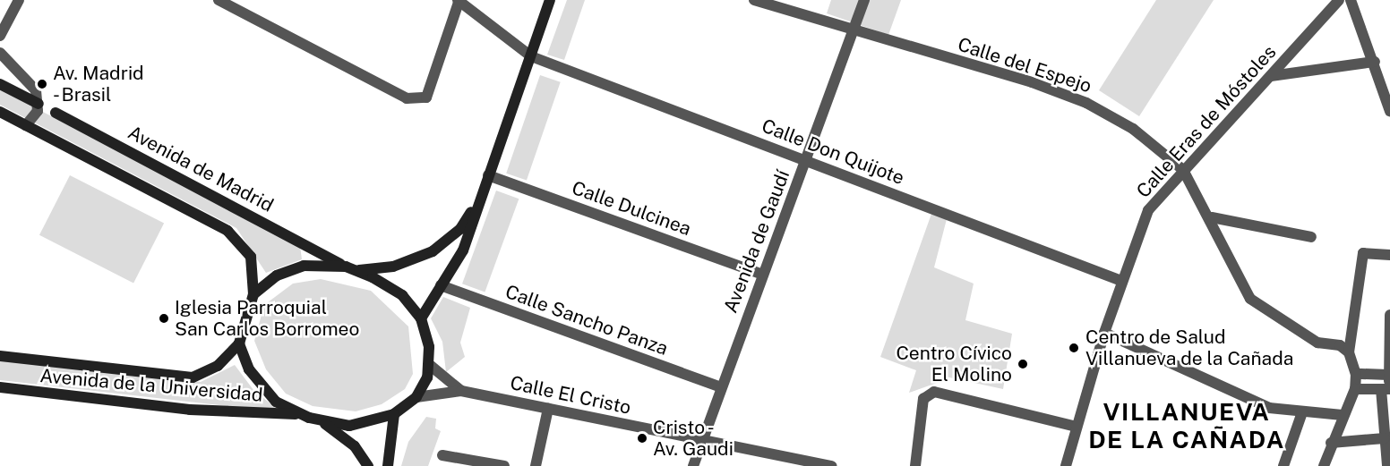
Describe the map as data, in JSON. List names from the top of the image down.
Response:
{
  "streets": {
    "street": [
      "Calle del Espejo",
      "Calle Eras de Móstoles",
      "Calle Don Quijote",
      "Avenida de Madrid",
      "Calle Dulcinea",
      "Avenida de Gaudí",
      "Calle Sancho Panza",
      "Avenida de la Universidad",
      "Calle El Cristo"
    ]
  },
  "crossings": [
    ["Calle del Espejo", "Calle Eras de Móstoles"],
    ["Calle del Espejo", "Avenida de Gaudí"],
    ["Calle Eras de Móstoles", "Calle Don Quijote"],
    ["Calle Don Quijote", "Avenida de Gaudí"],
    ["Avenida de Madrid", "Avenida de la Universidad"],
    ["Avenida de Madrid", "Calle El Cristo"],
    ["Calle Dulcinea", "Avenida de Gaudí"],
    ["Avenida de Gaudí", "Calle Sancho Panza"],
    ["Avenida de Gaudí", "Calle El Cristo"],
    ["Avenida de la Universidad", "Calle El Cristo"]
  ],
  "districts": ["VILLANUEVA DE LA CAÑADA"],
  "places": [
    "Av. Madrid - Brasil",
    "Iglesia Parroquial San Carlos Borromeo",
    "Centro de Salud Villanueva de la Cañada",
    "Centro Cívico El Molino",
    "Cristo - Av. Gaudi"
  ]
}
